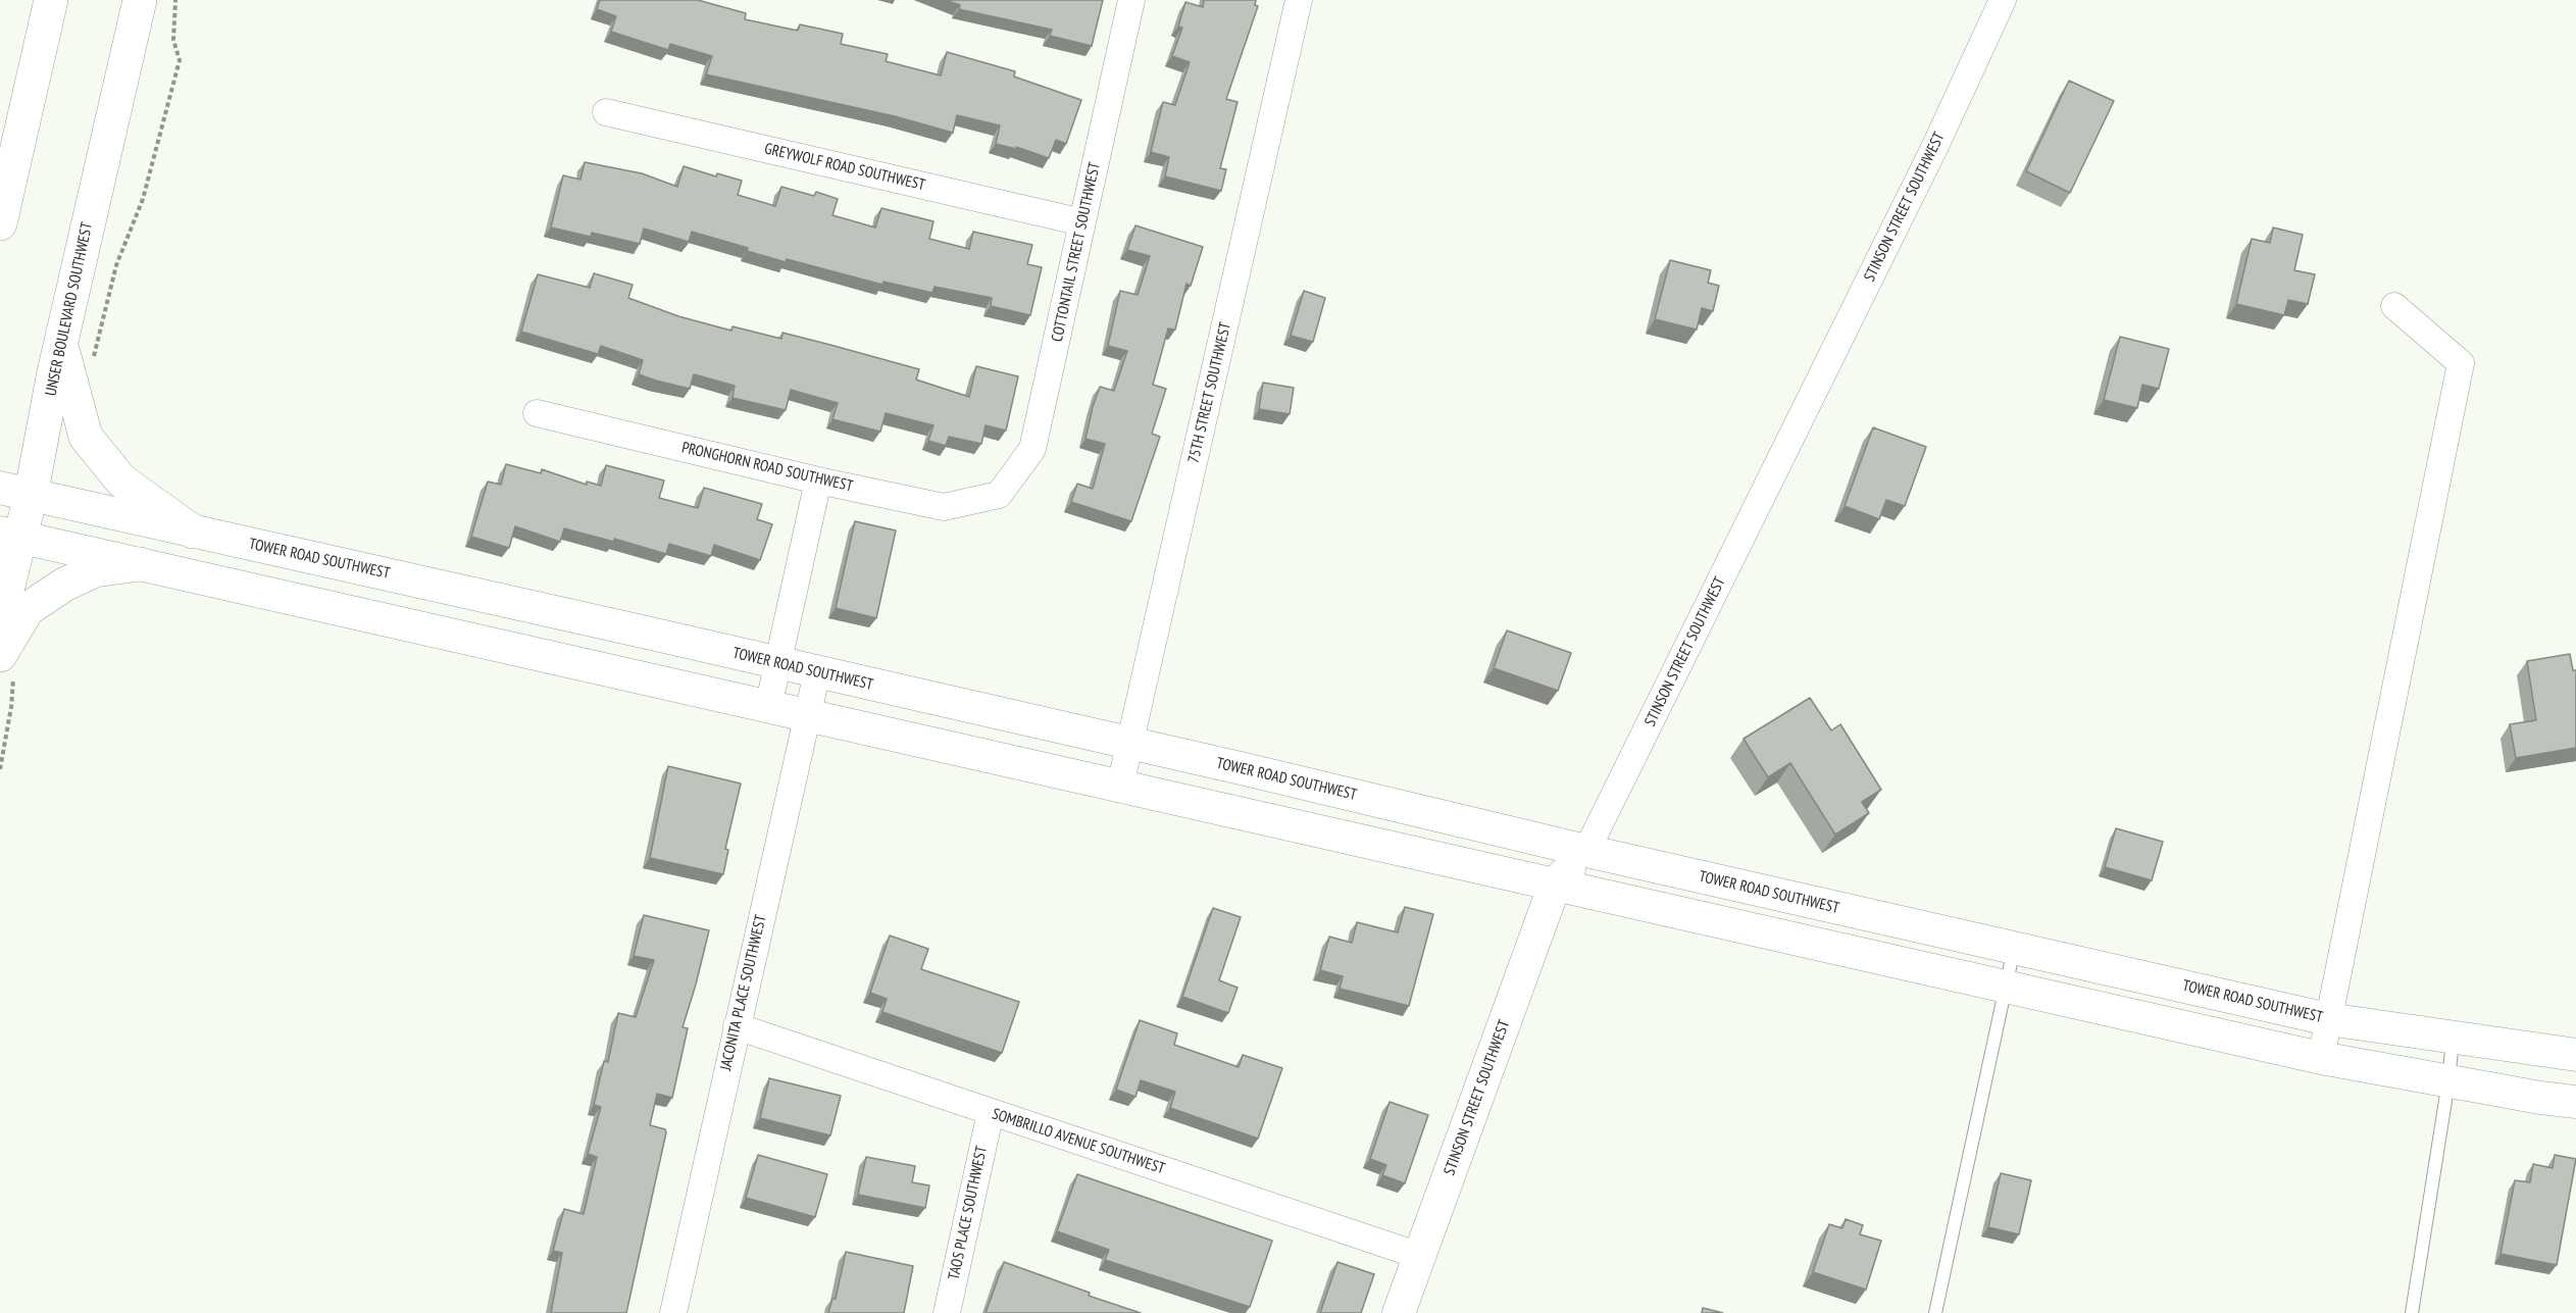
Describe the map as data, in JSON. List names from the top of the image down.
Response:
{
  "streets": {
    "main road": ["UNSER BOULEVARD SOUTHWEST"],
    "street": [
      "GREYWOLF ROAD SOUTHWEST",
      "STINSON STREET SOUTHWEST",
      "COTTONTAIL STREET SOUTHWEST",
      "75TH STREET SOUTHWEST",
      "PRONGHORN ROAD SOUTHWEST",
      "TOWER ROAD SOUTHWEST",
      "JACONITA PLACE SOUTHWEST",
      "SOMBRILLO AVENUE SOUTHWEST",
      "TAOS PLACE SOUTHWEST"
    ]
  },
  "crossings": [
    ["GREYWOLF ROAD SOUTHWEST", "COTTONTAIL STREET SOUTHWEST"],
    ["STINSON STREET SOUTHWEST", "TOWER ROAD SOUTHWEST"],
    ["STINSON STREET SOUTHWEST", "SOMBRILLO AVENUE SOUTHWEST"],
    ["COTTONTAIL STREET SOUTHWEST", "PRONGHORN ROAD SOUTHWEST"],
    ["UNSER BOULEVARD SOUTHWEST", "TOWER ROAD SOUTHWEST"],
    ["75TH STREET SOUTHWEST", "TOWER ROAD SOUTHWEST"],
    ["TOWER ROAD SOUTHWEST", "JACONITA PLACE SOUTHWEST"],
    ["JACONITA PLACE SOUTHWEST", "SOMBRILLO AVENUE SOUTHWEST"],
    ["SOMBRILLO AVENUE SOUTHWEST", "TAOS PLACE SOUTHWEST"]
  ]
}
